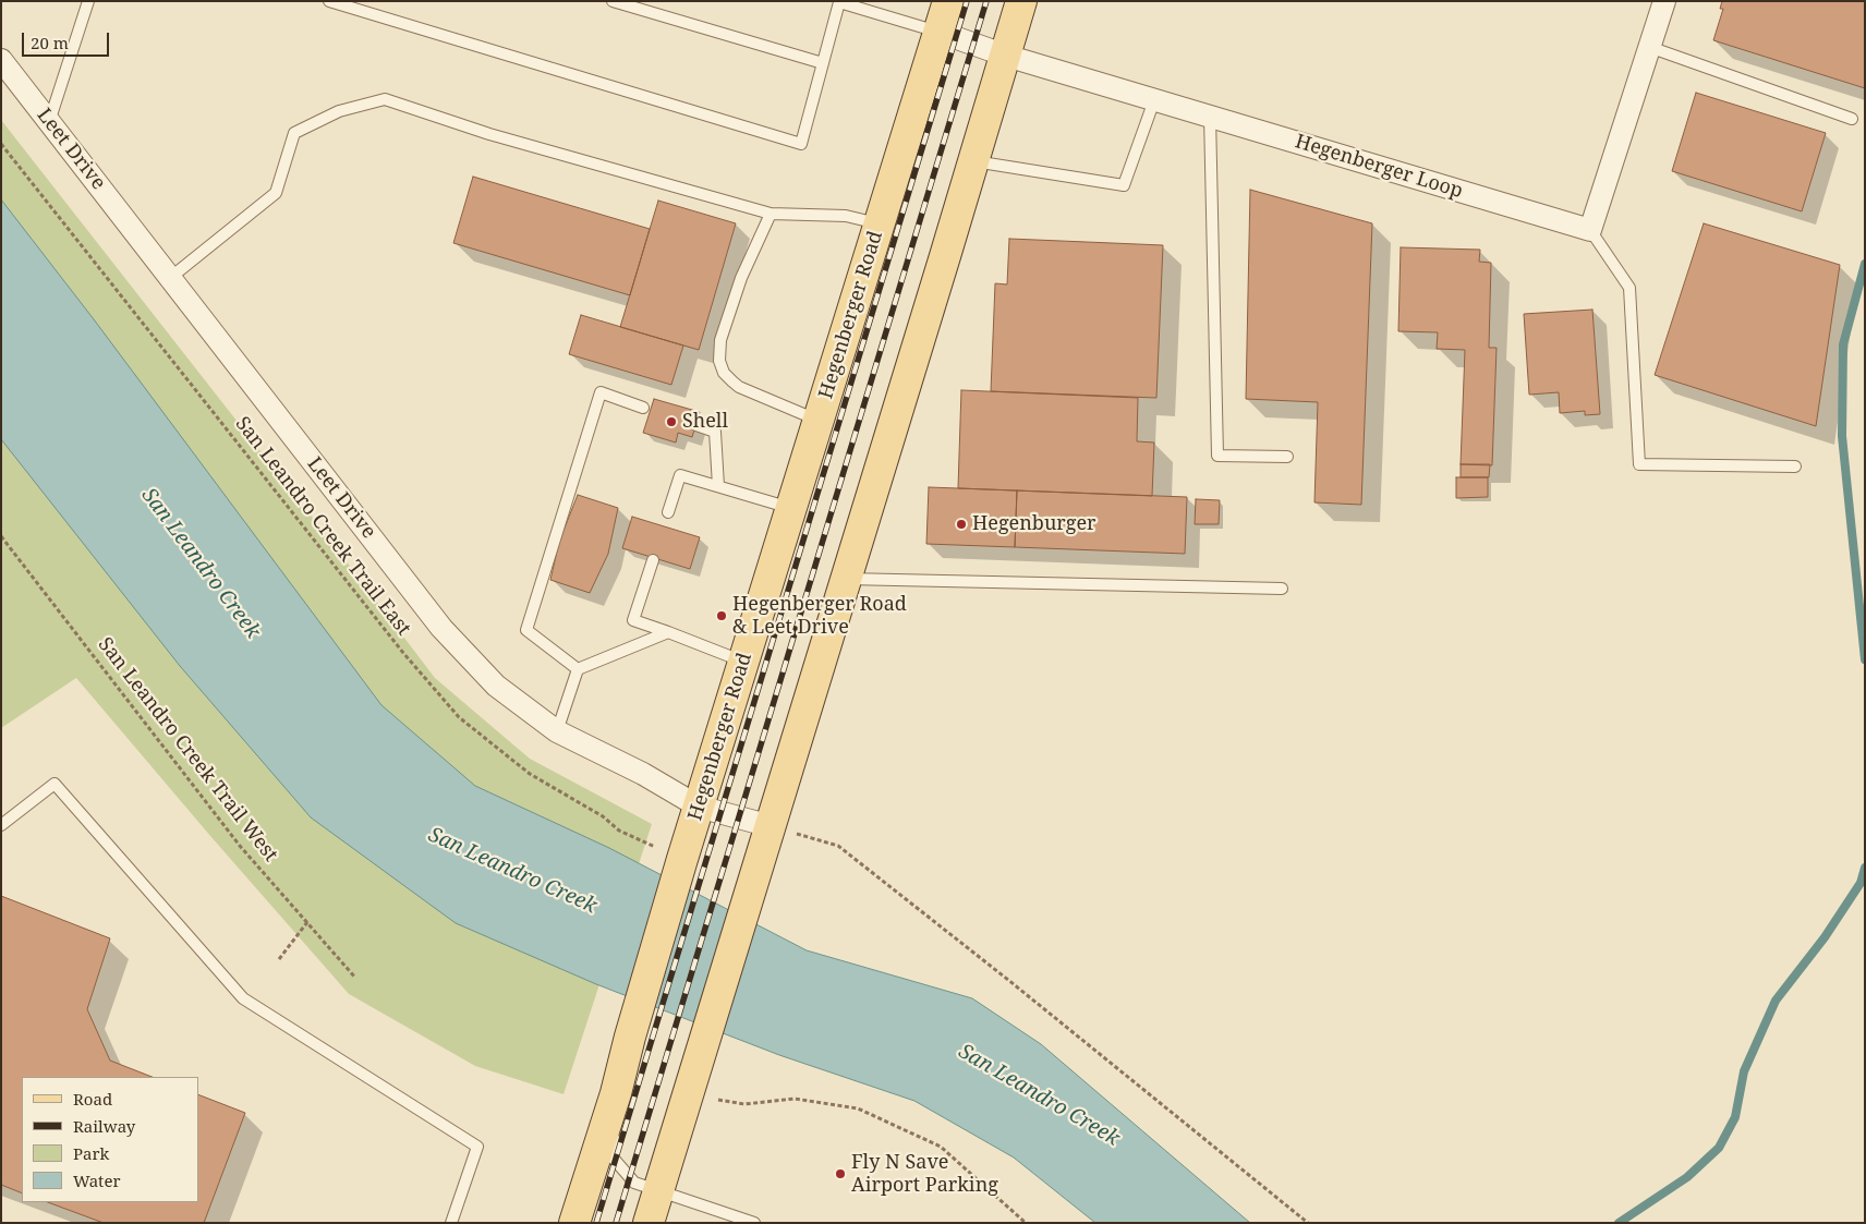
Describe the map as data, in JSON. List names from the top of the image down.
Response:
{
  "streets": {
    "main road": ["Hegenberger Road"],
    "street": ["Leet Drive", "Hegenberger Loop"],
    "path": ["San Leandro Creek Trail East", "San Leandro Creek Trail West"]
  },
  "crossings": [
    ["Leet Drive", "Hegenberger Road"],
    ["Hegenberger Loop", "Hegenberger Road"],
    ["Hegenberger Road", "San Leandro Creek Trail East"]
  ],
  "water": ["San Leandro Creek"],
  "places": [
    "Shell",
    "Hegenburger",
    "Hegenberger Road & Leet Drive",
    "Fly N Save Airport Parking"
  ],
  "legend": [
    "Road",
    "Railway",
    "Park",
    "Water"
  ],
  "scale_bar": "20 m"
}
